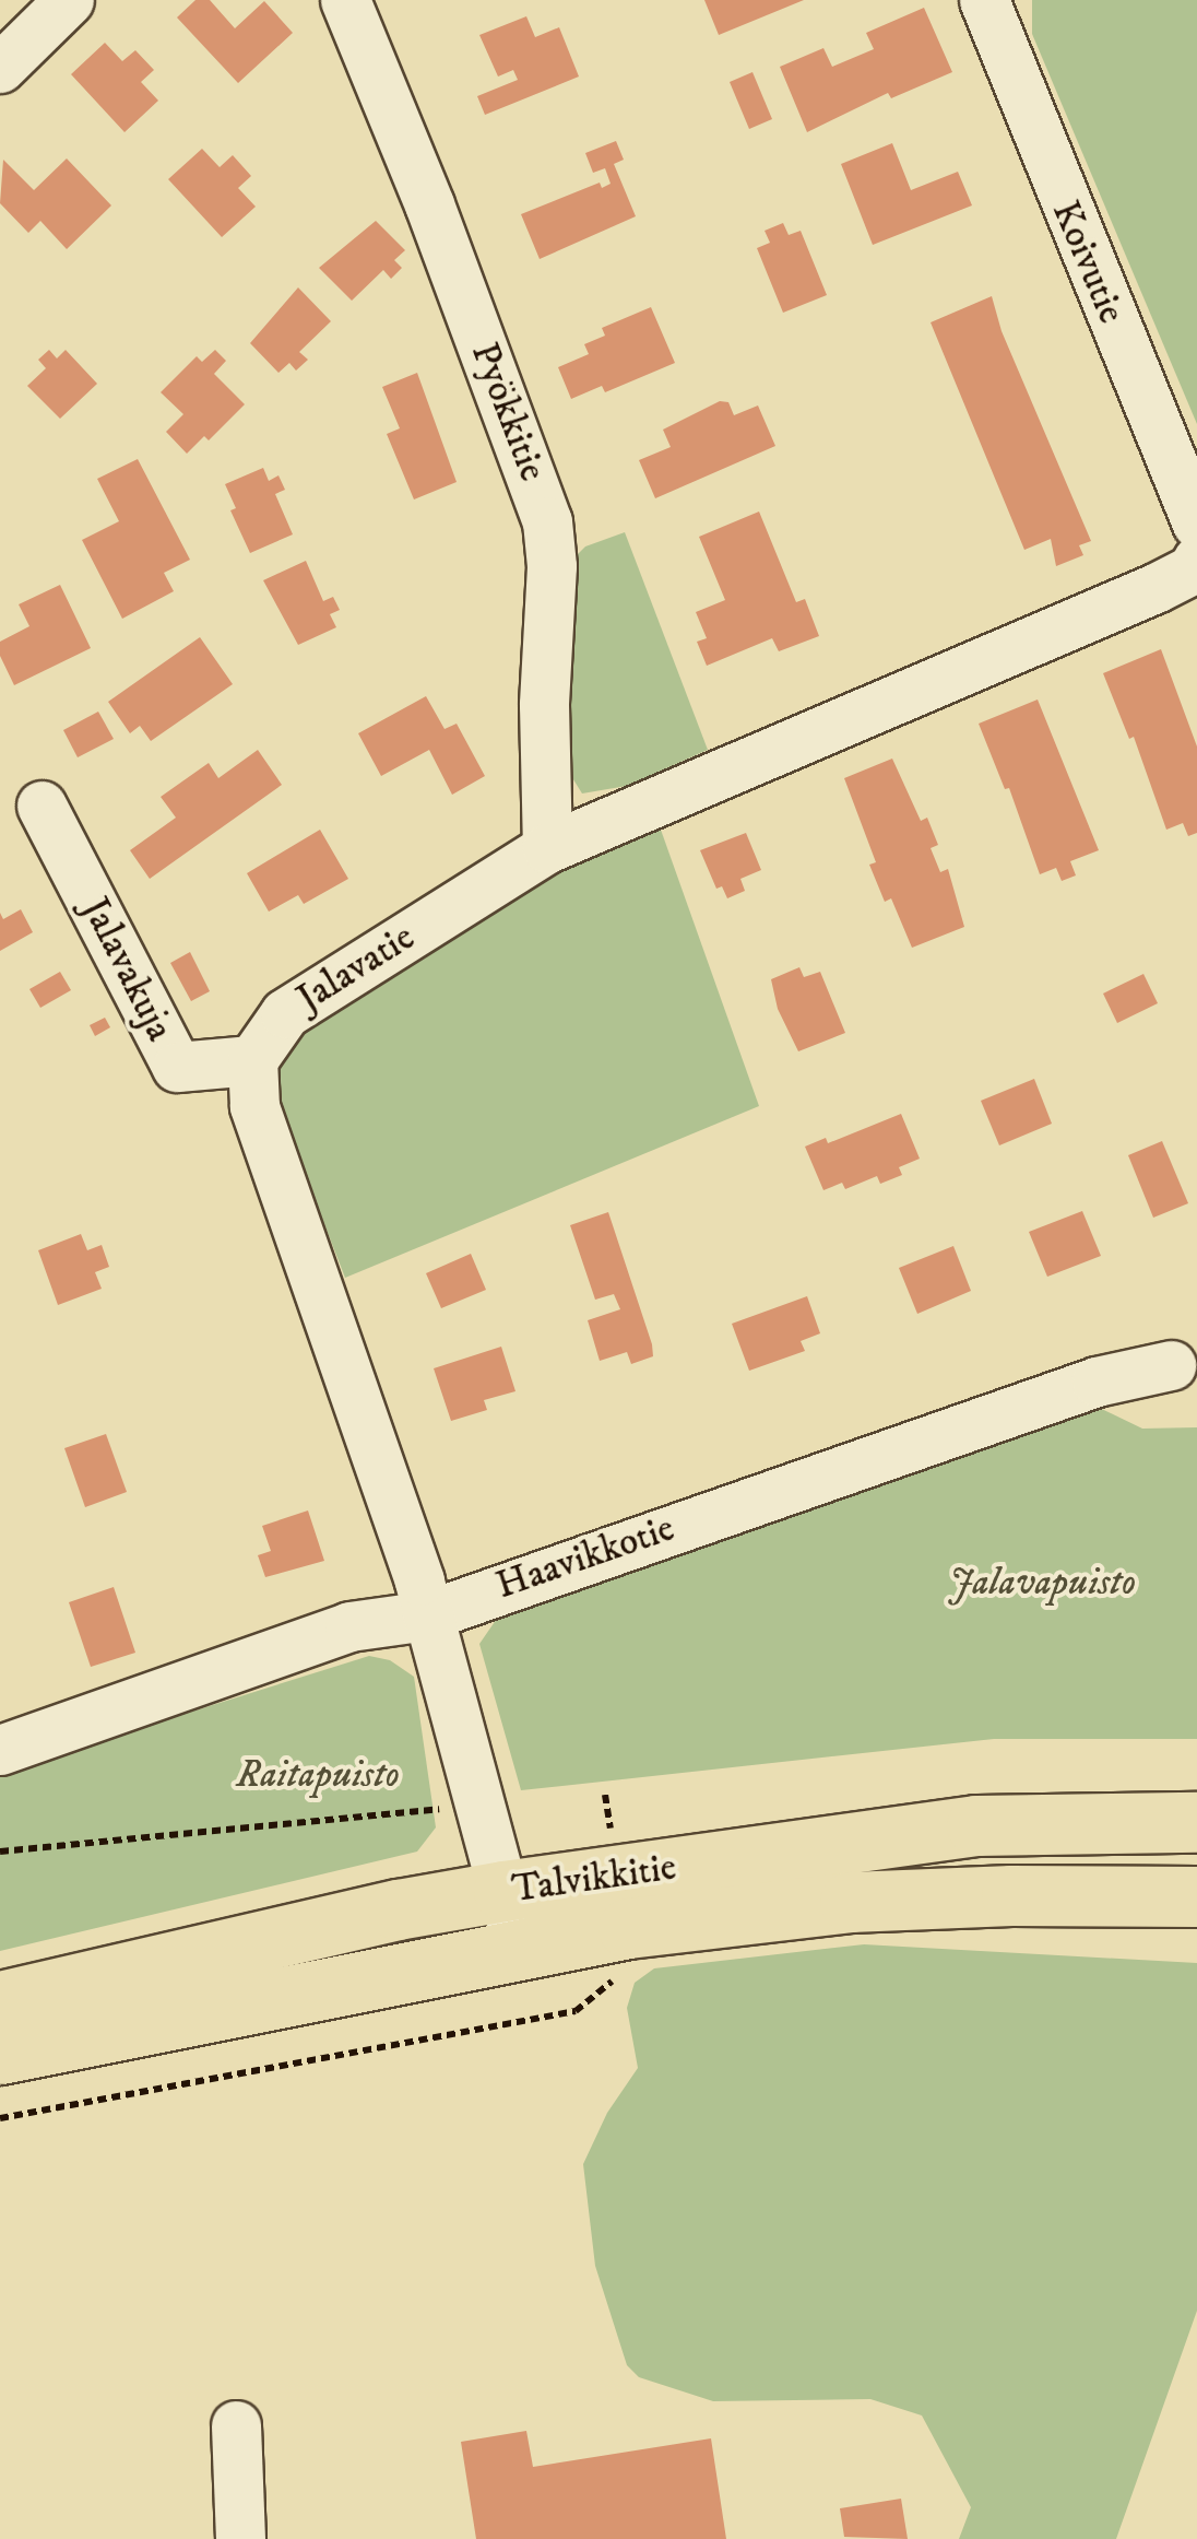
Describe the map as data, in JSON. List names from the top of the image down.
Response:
{
  "streets": {
    "main road": ["Talvikkitie"],
    "street": [
      "Koivutie",
      "Pyökkitie",
      "Jalavatie",
      "Jalavakuja",
      "Haavikkotie"
    ]
  },
  "crossings": [
    ["Pyökkitie", "Jalavatie"],
    ["Jalavatie", "Jalavakuja"]
  ],
  "parks": ["Jalavapuisto", "Raitapuisto"]
}
